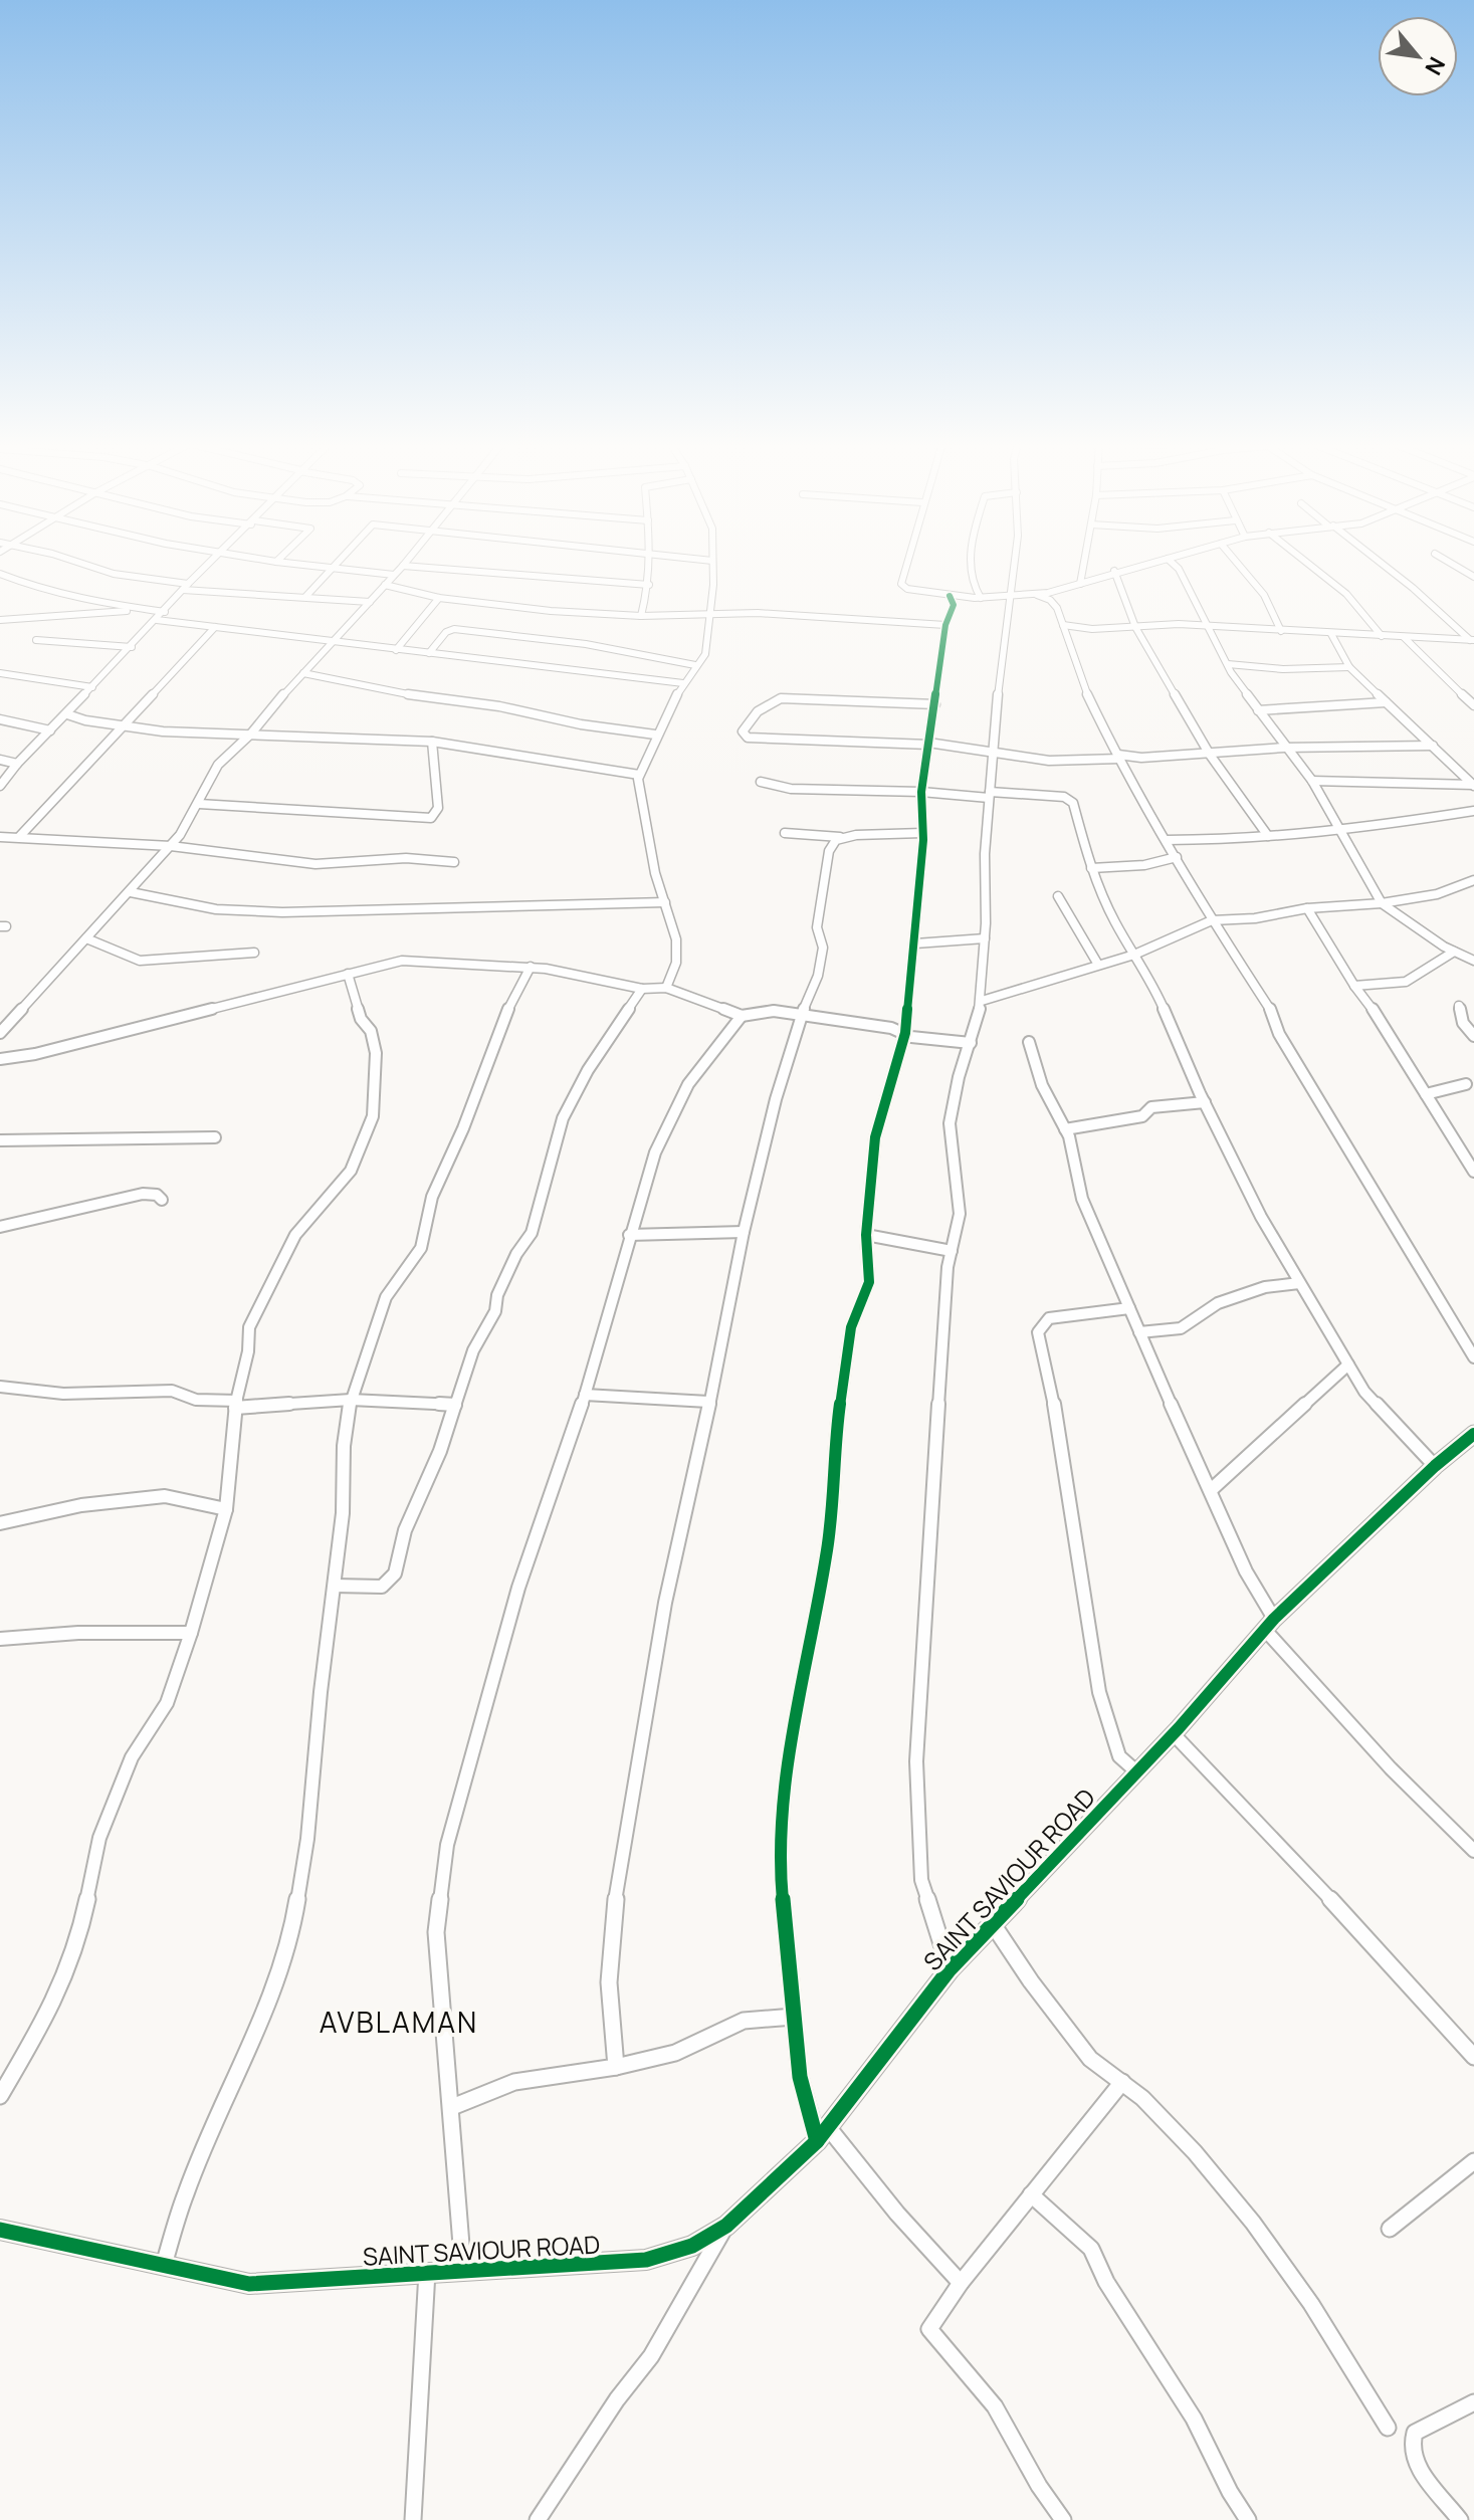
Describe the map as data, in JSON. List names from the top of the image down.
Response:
{
  "streets": {
    "street": ["SAINT SAVIOUR ROAD"]
  },
  "districts": ["AVBLAMAN"],
  "north": "bottom right"
}
